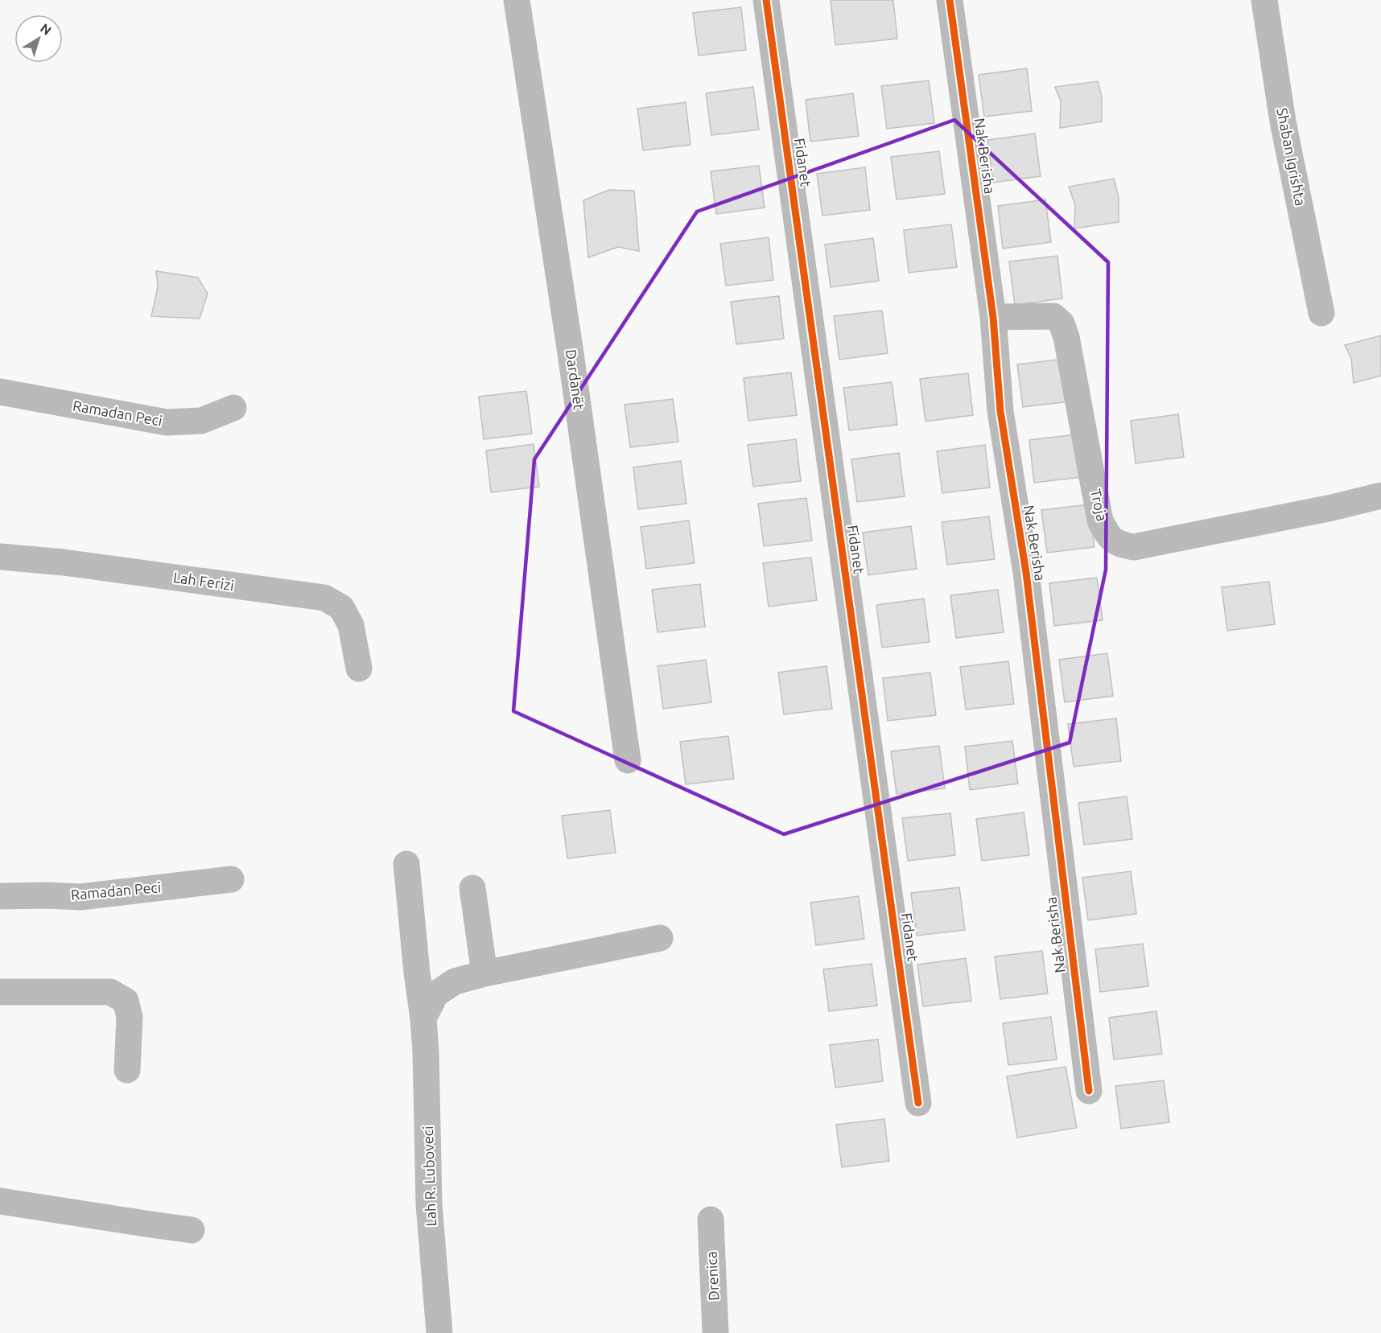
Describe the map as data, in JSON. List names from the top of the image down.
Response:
{
  "streets": {
    "street": [
      "Nak Berisha",
      "Shaban Igrishta",
      "Fidanet",
      "Dardanët",
      "Ramadan Peci",
      "Troja",
      "Lah Ferizi",
      "Lah R. Luboveci",
      "Drenica"
    ]
  },
  "crossings": [
    ["Nak Berisha", "Troja"]
  ],
  "north": "top right"
}
